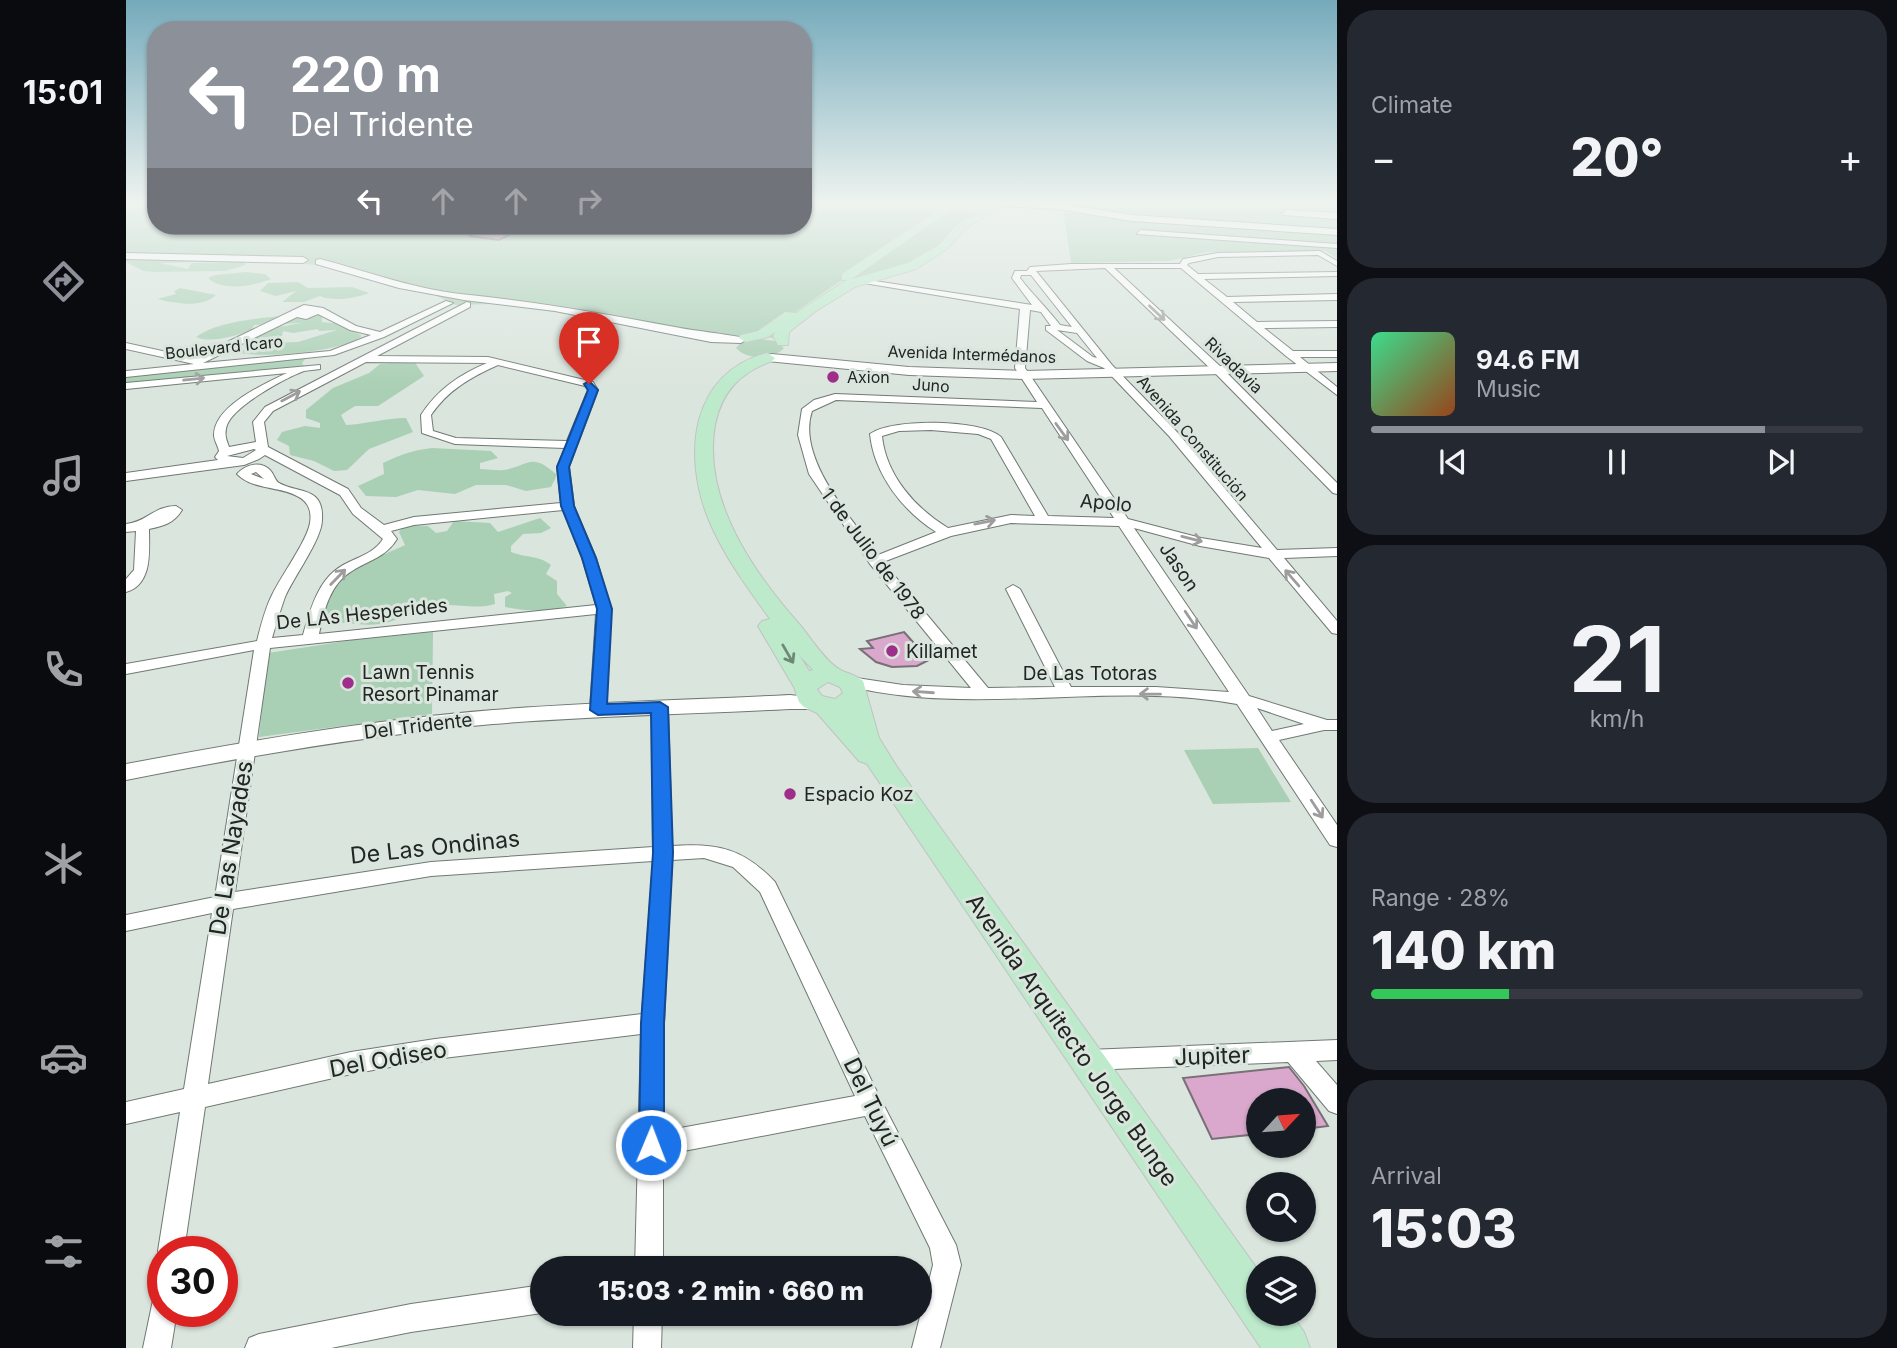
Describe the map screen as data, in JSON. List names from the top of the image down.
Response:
{
  "streets": {
    "main road": ["Avenida Intermédanos", "Del Tridente", "Avenida Arquitecto Jorge Bunge"],
    "street": [
      "Boulevard Icaro",
      "Rivadavia",
      "Juno",
      "Avenida Constitución",
      "Apolo",
      "1 de Julio de 1978",
      "Jason",
      "De LAs Hesperides",
      "De Las Totoras",
      "De Las Ondinas",
      "De Las Nayades",
      "Jupiter",
      "Del Odiseo",
      "Del Tuyú"
    ]
  },
  "crossings": [
    ["Avenida Intermédanos", "Rivadavia"],
    ["Avenida Intermédanos", "Avenida Constitución"],
    ["Avenida Intermédanos", "Jason"],
    ["Avenida Intermédanos", "Avenida Arquitecto Jorge Bunge"],
    ["Juno", "1 de Julio de 1978"],
    ["Juno", "Jason"],
    ["Avenida Constitución", "Apolo"],
    ["Apolo", "1 de Julio de 1978"],
    ["Apolo", "Jason"],
    ["1 de Julio de 1978", "De Las Totoras"],
    ["Jason", "De Las Totoras"],
    ["De LAs Hesperides", "De Las Nayades"],
    ["De Las Totoras", "Avenida Arquitecto Jorge Bunge"],
    ["Del Tridente", "De Las Nayades"],
    ["Del Tridente", "Avenida Arquitecto Jorge Bunge"],
    ["De Las Ondinas", "De Las Nayades"],
    ["De Las Ondinas", "Del Tuyú"],
    ["De Las Nayades", "Del Odiseo"],
    ["Avenida Arquitecto Jorge Bunge", "Jupiter"]
  ],
  "one_way": ["Apolo", "Jason", "De Las Totoras"],
  "places": [
    "Axion",
    "Killamet",
    "Lawn Tennis Resort Pinamar",
    "Espacio Koz"
  ],
  "north": "top right",
  "page": {
    "tabs": "15:01",
    "tile": [
      "Climate",
      ["21", "km/h"],
      ["Range · 28%", "140 km"],
      ["Arrival", "15:03"]
    ],
    "turn": ["220 m", "Del Tridente"],
    "heat": ["−", "20°", "+"],
    "song": ["94.6 FM", "Music"],
    "limit": "30",
    "trip": "15:03 · 2 min · 660 m"
  }
}
